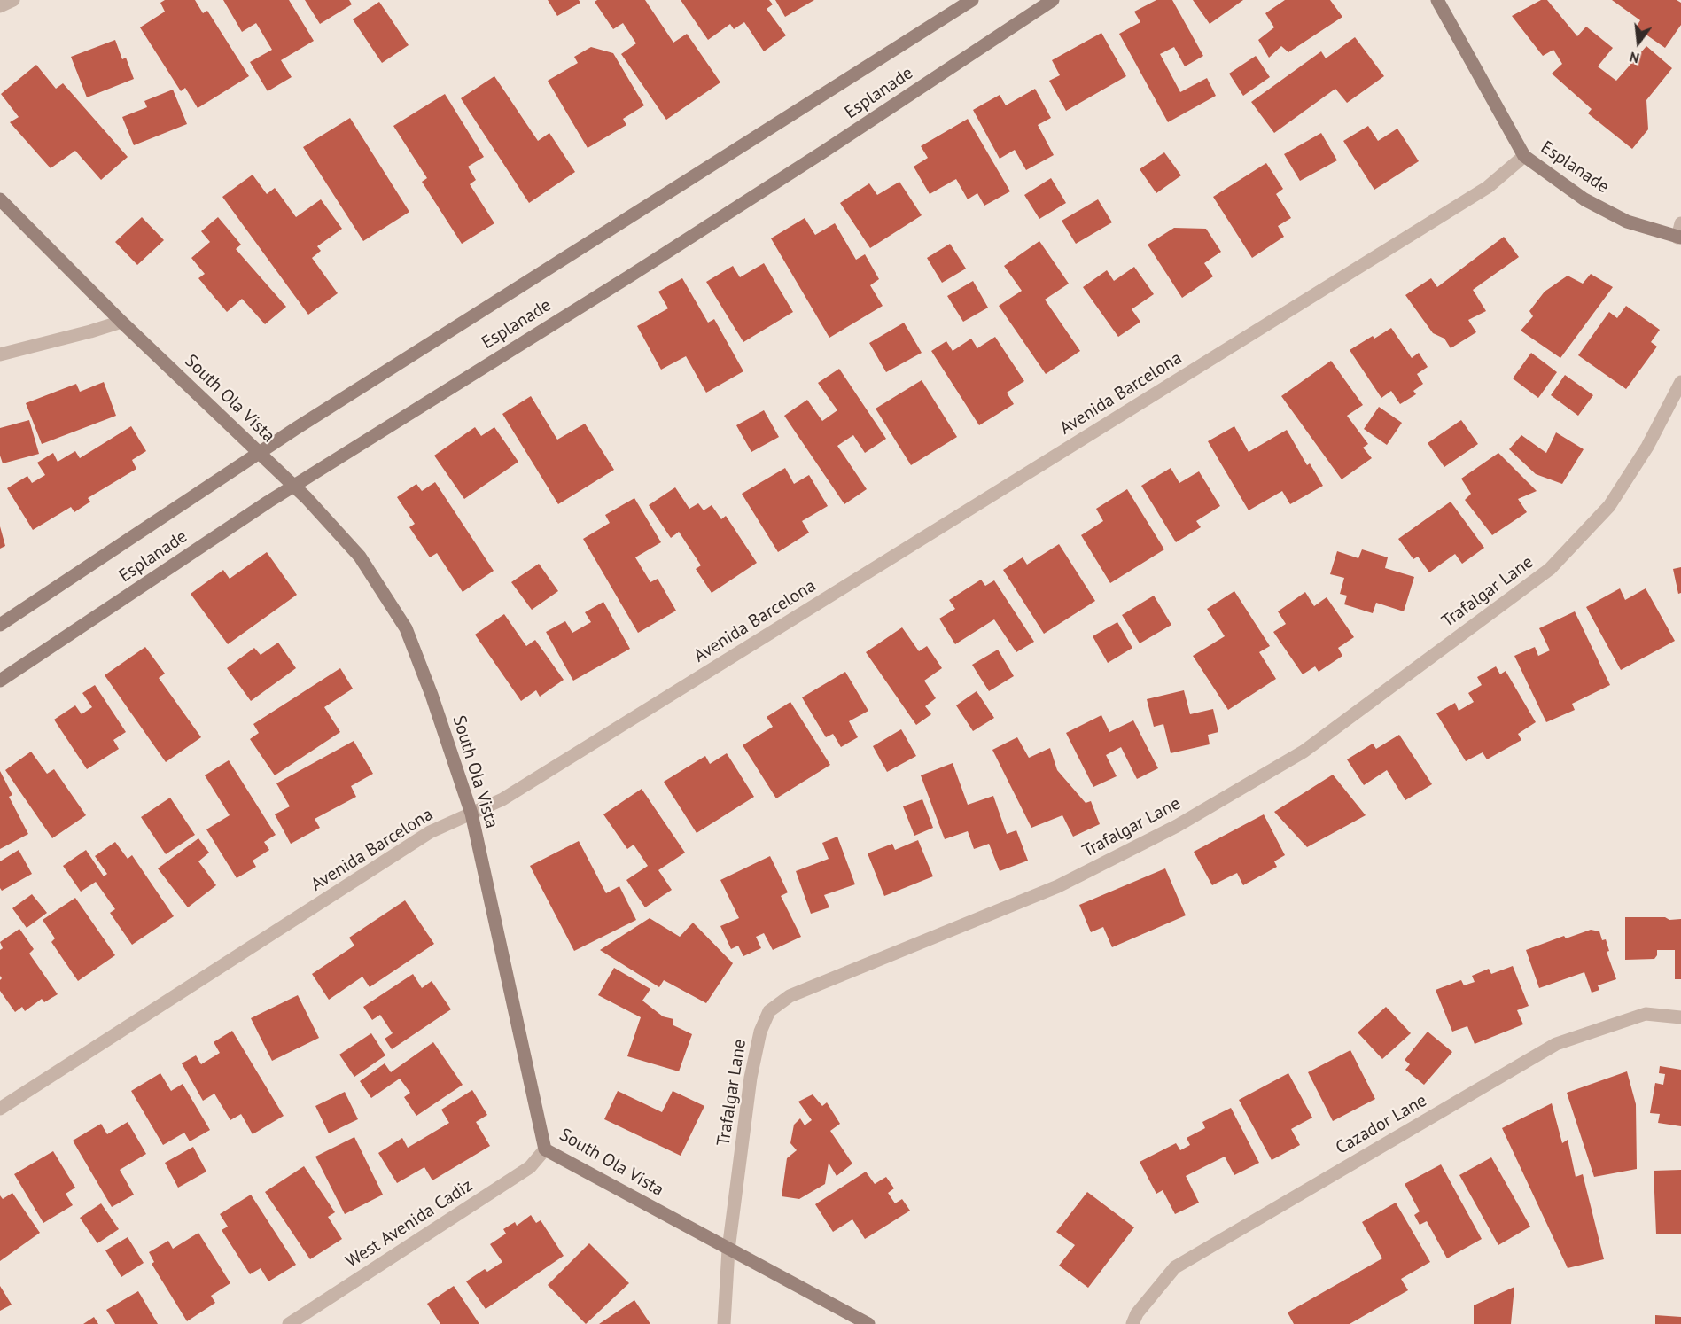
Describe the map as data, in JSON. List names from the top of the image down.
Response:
{
  "streets": {
    "street": [
      "Esplanade",
      "Avenida Barcelona",
      "South Ola Vista",
      "Trafalgar Lane",
      "Cazador Lane",
      "West Avenida Cadiz"
    ]
  },
  "crossings": [
    ["Esplanade", "Avenida Barcelona"],
    ["Esplanade", "South Ola Vista"],
    ["Avenida Barcelona", "South Ola Vista"],
    ["South Ola Vista", "Trafalgar Lane"],
    ["South Ola Vista", "West Avenida Cadiz"]
  ],
  "north": "bottom"
}
